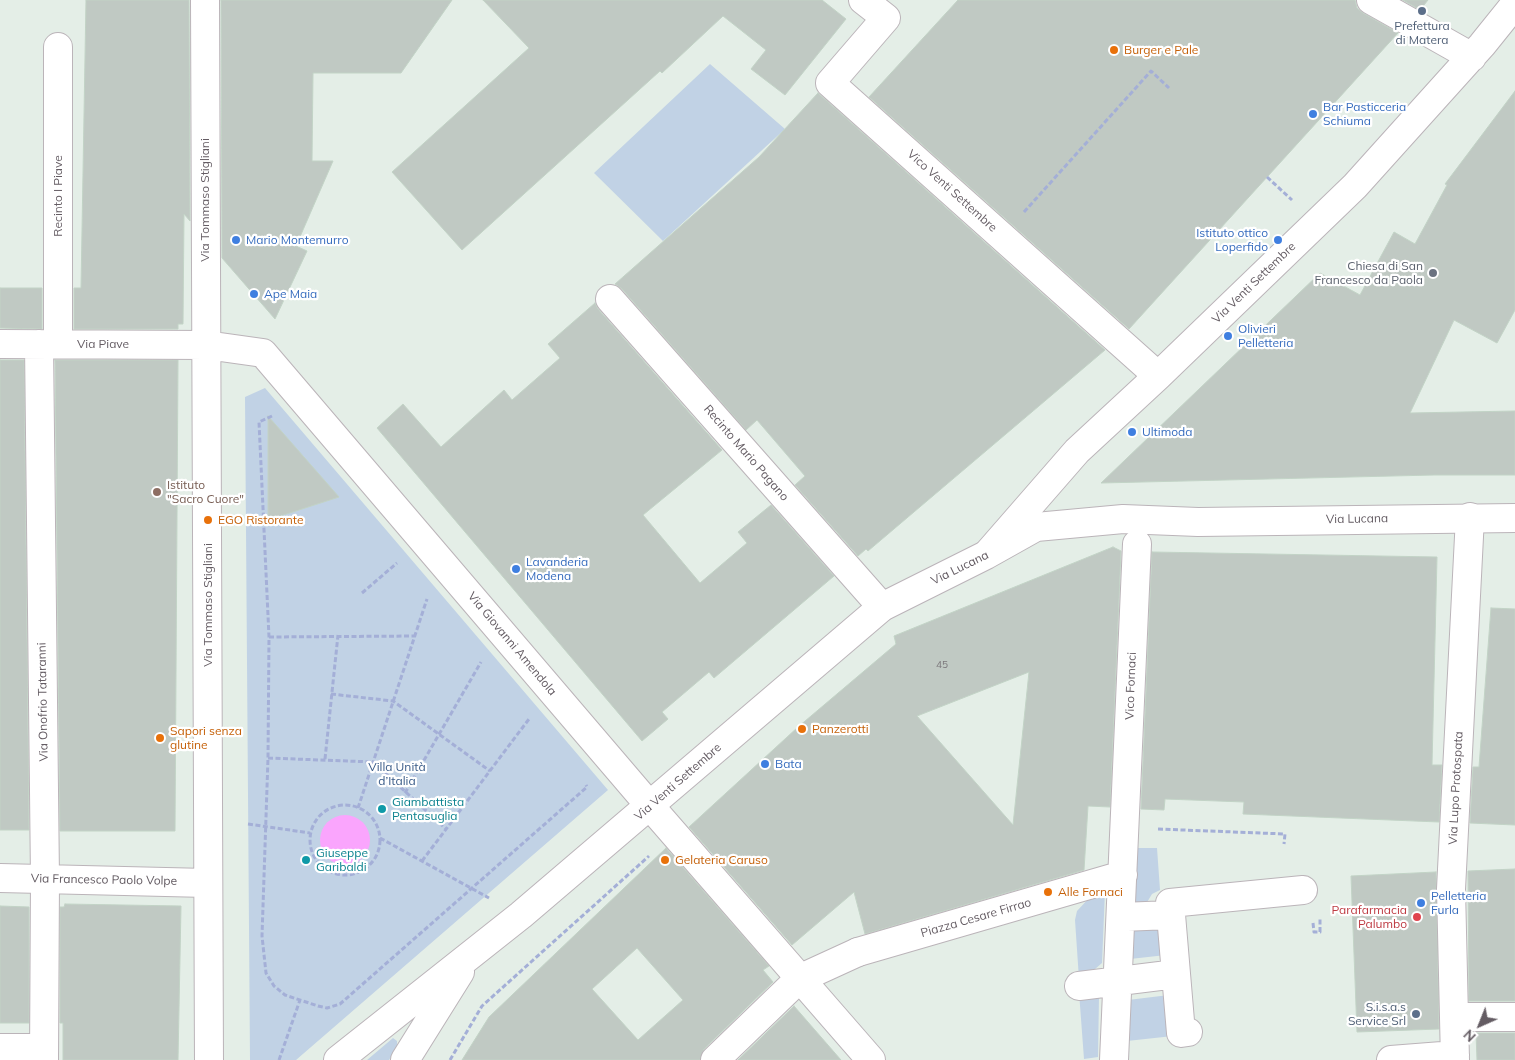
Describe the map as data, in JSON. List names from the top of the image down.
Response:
{
  "streets": {
    "street": [
      "Vico Venti Settembre",
      "Recinto I Piave",
      "Via Tommaso Stigliani",
      "Via Venti Settembre",
      "Via Piave",
      "Recinto Mario Pagano",
      "Via Lucana",
      "Via Giovanni Amendola",
      "Vico Fornaci",
      "Via Onofrio Tataranni",
      "Via Lupo Protospata",
      "Via Francesco Paolo Volpe",
      "Piazza Cesare Firrao"
    ]
  },
  "crossings": [
    ["Vico Venti Settembre", "Via Venti Settembre"],
    ["Recinto I Piave", "Via Piave"],
    ["Recinto I Piave", "Via Onofrio Tataranni"],
    ["Via Tommaso Stigliani", "Via Piave"],
    ["Via Tommaso Stigliani", "Via Giovanni Amendola"],
    ["Via Tommaso Stigliani", "Via Francesco Paolo Volpe"],
    ["Via Venti Settembre", "Recinto Mario Pagano"],
    ["Via Venti Settembre", "Via Lucana"],
    ["Via Venti Settembre", "Via Giovanni Amendola"],
    ["Via Piave", "Via Giovanni Amendola"],
    ["Via Piave", "Via Onofrio Tataranni"],
    ["Recinto Mario Pagano", "Via Lucana"],
    ["Via Lucana", "Via Lupo Protospata"],
    ["Via Giovanni Amendola", "Piazza Cesare Firrao"],
    ["Via Onofrio Tataranni", "Via Francesco Paolo Volpe"]
  ],
  "parks": ["Villa Unità d’Italia"],
  "places": [
    "Prefettura di Matera",
    "Burger e Pale",
    "Bar Pasticceria Schiuma",
    "Mario Montemurro",
    "Istituto ottico Loperfido",
    "Chiesa di San Francesco da Paola",
    "Ape Maia",
    "Olivieri Pelletteria",
    "Ultimoda",
    "Istituto \"Sacro Cuore\"",
    "EGO Ristorante",
    "Lavanderia Modena",
    "Panzerotti",
    "Sapori senza glutine",
    "Bata",
    "Giambattista Pentasuglia",
    "Giuseppe Garibaldi",
    "Gelateria Caruso",
    "Alle Fornaci",
    "Pelletteria Furla",
    "Parafarmacia Palumbo",
    "S.i.s.a.s Service Srl"
  ],
  "house_numbers": ["45"],
  "north": "bottom left"
}
